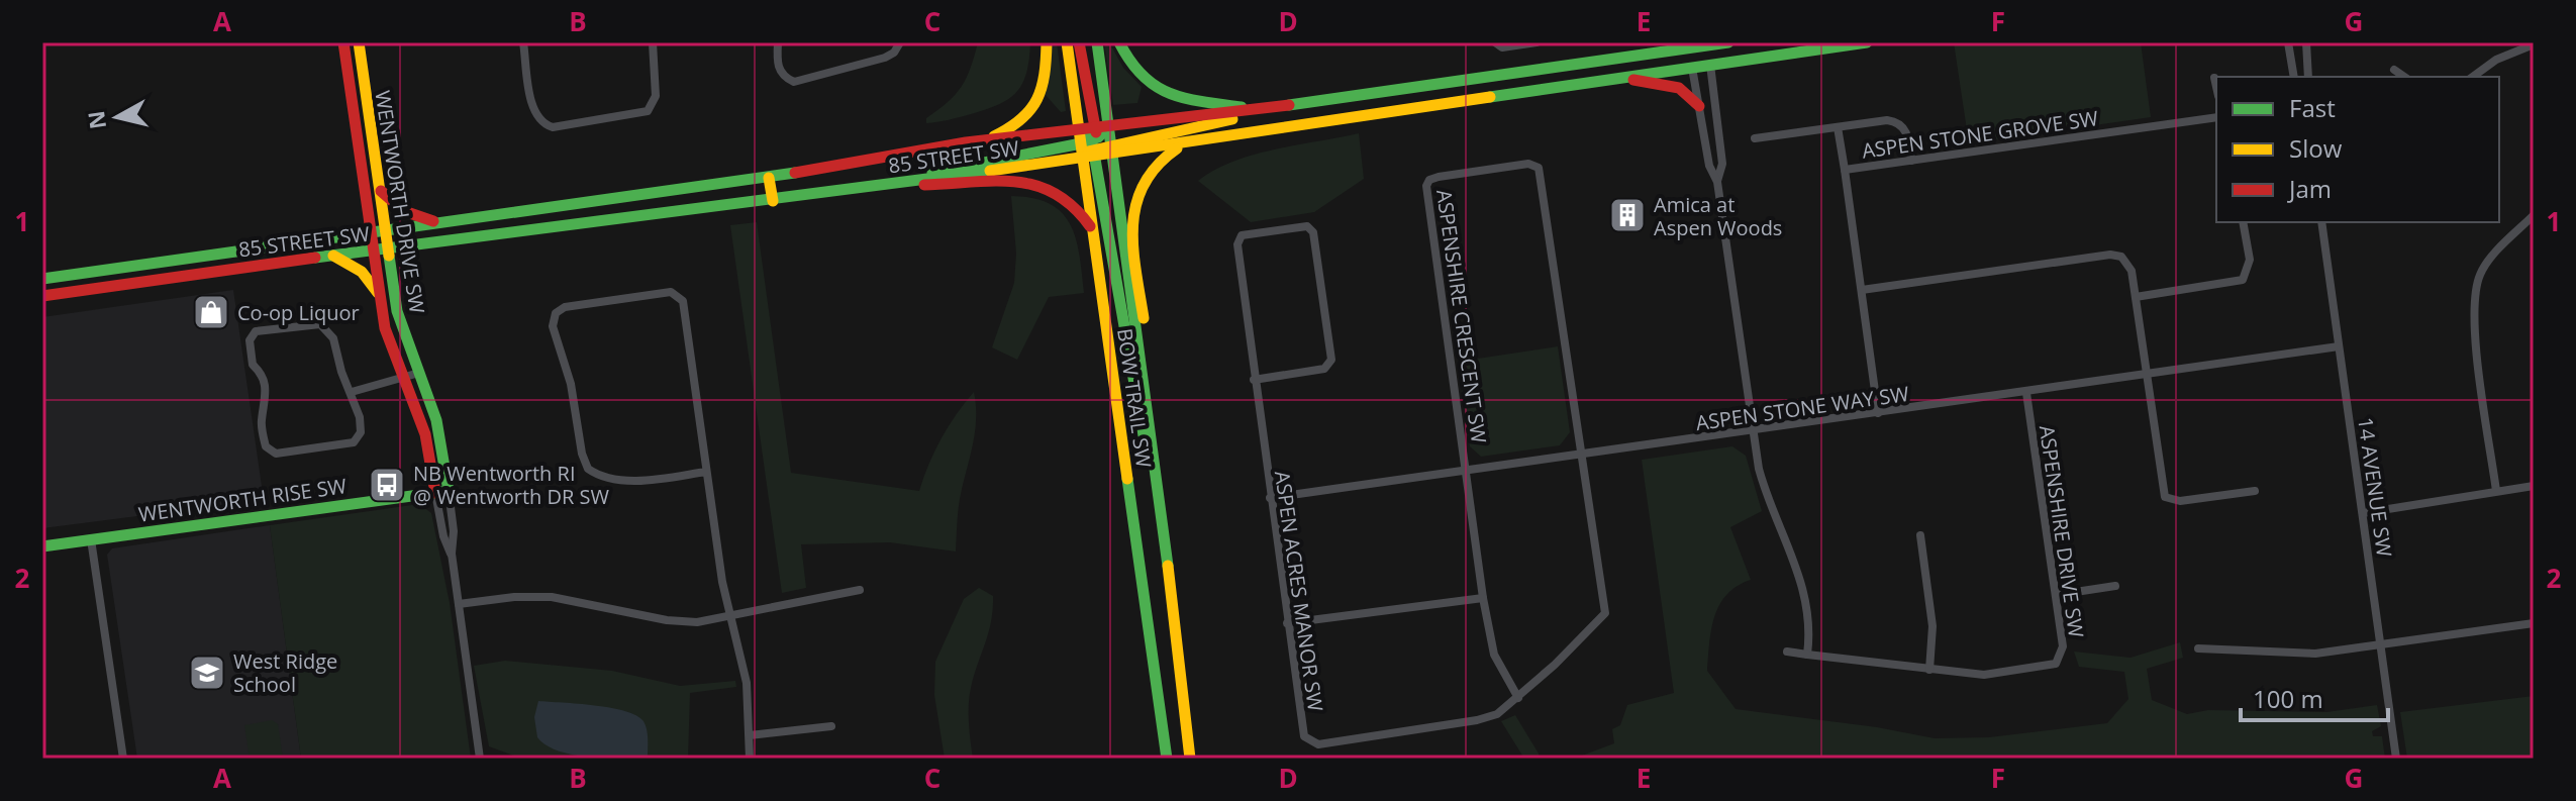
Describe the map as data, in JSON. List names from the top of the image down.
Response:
{
  "streets": {
    "main road": [
      "85 STREET SW",
      "WENTWORTH DRIVE SW",
      "BOW TRAIL SW",
      "WENTWORTH RISE SW"
    ],
    "street": [
      "ASPEN STONE GROVE SW",
      "ASPENSHIRE CRESCENT SW",
      "ASPEN STONE WAY SW",
      "14 AVENUE SW",
      "ASPENSHIRE DRIVE SW",
      "ASPEN ACRES MANOR SW"
    ]
  },
  "crossings": [
    ["ASPEN STONE GROVE SW", "ASPEN STONE WAY SW"],
    ["85 STREET SW", "WENTWORTH DRIVE SW"],
    ["85 STREET SW", "BOW TRAIL SW"],
    ["WENTWORTH DRIVE SW", "WENTWORTH RISE SW"],
    ["ASPENSHIRE CRESCENT SW", "ASPEN STONE WAY SW"],
    ["ASPENSHIRE CRESCENT SW", "ASPEN ACRES MANOR SW"],
    ["ASPEN STONE WAY SW", "14 AVENUE SW"],
    ["ASPEN STONE WAY SW", "ASPENSHIRE DRIVE SW"],
    ["ASPEN STONE WAY SW", "ASPEN ACRES MANOR SW"]
  ],
  "places": {
    "building": ["Amica at Aspen Woods"],
    "shop": ["Co-op Liquor"],
    "bus stop": ["NB Wentworth RI @ Wentworth DR SW"],
    "school or university": ["West Ridge School"]
  },
  "legend": ["Fast", "Slow", "Jam"],
  "scale_bar": "100 m",
  "north": "left",
  "grid": {
    "columns": [
      "A",
      "B",
      "C",
      "D",
      "E",
      "F",
      "G"
    ],
    "rows": ["1", "2"]
  }
}
